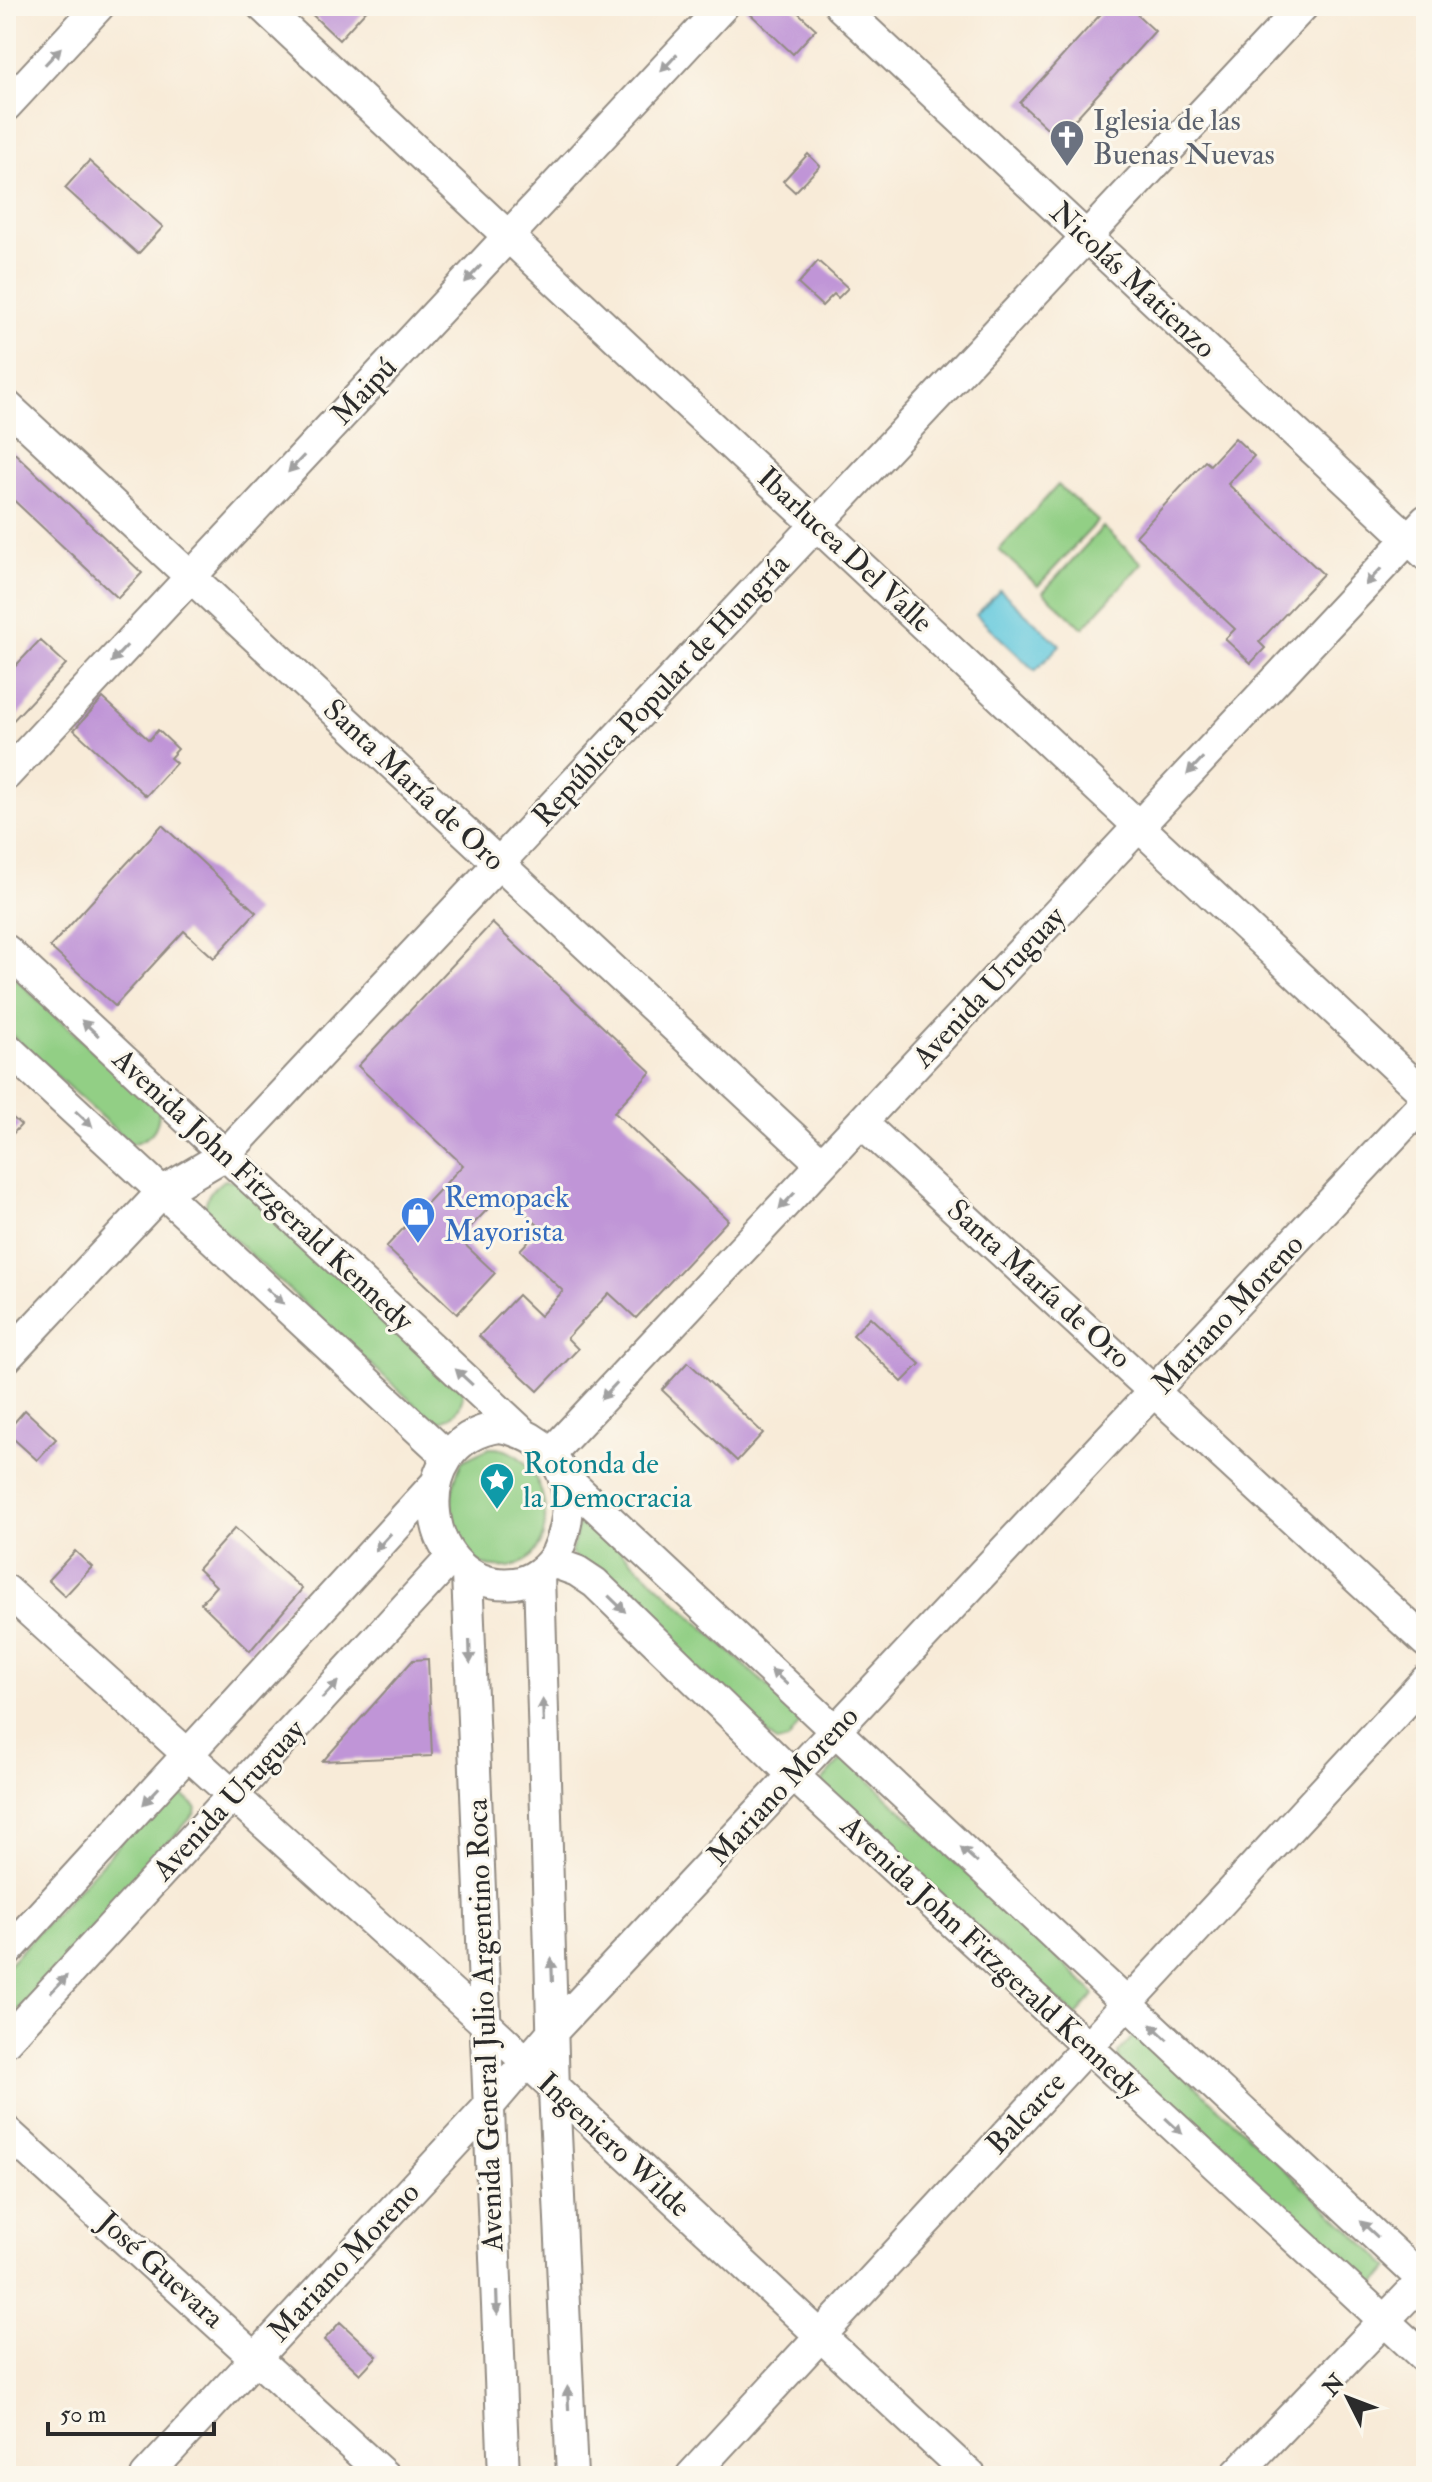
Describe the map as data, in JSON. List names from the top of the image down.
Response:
{
  "streets": {
    "street": [
      "Nicolás Matienzo",
      "Maipú",
      "Ibarlucea Del Valle",
      "República Popular de Hungría",
      "Santa María de Oro",
      "Avenida Uruguay",
      "Avenida John Fitzgerald Kennedy",
      "Mariano Moreno",
      "Avenida General Julio Argentino Roca",
      "Balcarce",
      "Ingeniero Wilde",
      "José Guevara"
    ]
  },
  "crossings": [
    ["Nicolás Matienzo", "República Popular de Hungría"],
    ["Nicolás Matienzo", "Avenida Uruguay"],
    ["Maipú", "Ibarlucea Del Valle"],
    ["Maipú", "Santa María de Oro"],
    ["Ibarlucea Del Valle", "República Popular de Hungría"],
    ["Ibarlucea Del Valle", "Avenida Uruguay"],
    ["Ibarlucea Del Valle", "Mariano Moreno"],
    ["República Popular de Hungría", "Santa María de Oro"],
    ["República Popular de Hungría", "Avenida John Fitzgerald Kennedy"],
    ["Santa María de Oro", "Avenida Uruguay"],
    ["Santa María de Oro", "Mariano Moreno"],
    ["Avenida Uruguay", "Avenida John Fitzgerald Kennedy"],
    ["Avenida Uruguay", "Avenida General Julio Argentino Roca"],
    ["Avenida Uruguay", "Ingeniero Wilde"],
    ["Avenida John Fitzgerald Kennedy", "Mariano Moreno"],
    ["Avenida John Fitzgerald Kennedy", "Avenida General Julio Argentino Roca"],
    ["Avenida John Fitzgerald Kennedy", "Balcarce"],
    ["Mariano Moreno", "Avenida General Julio Argentino Roca"],
    ["Mariano Moreno", "Ingeniero Wilde"],
    ["Mariano Moreno", "José Guevara"],
    ["Avenida General Julio Argentino Roca", "Ingeniero Wilde"],
    ["Balcarce", "Ingeniero Wilde"]
  ],
  "one_way": ["Maipú"],
  "places": {
    "church": ["Iglesia de las Buenas Nuevas"],
    "shop": ["Remopack Mayorista"],
    "place": ["Rotonda de la Democracia"]
  },
  "scale_bar": "50 m",
  "north": "top left"
}
